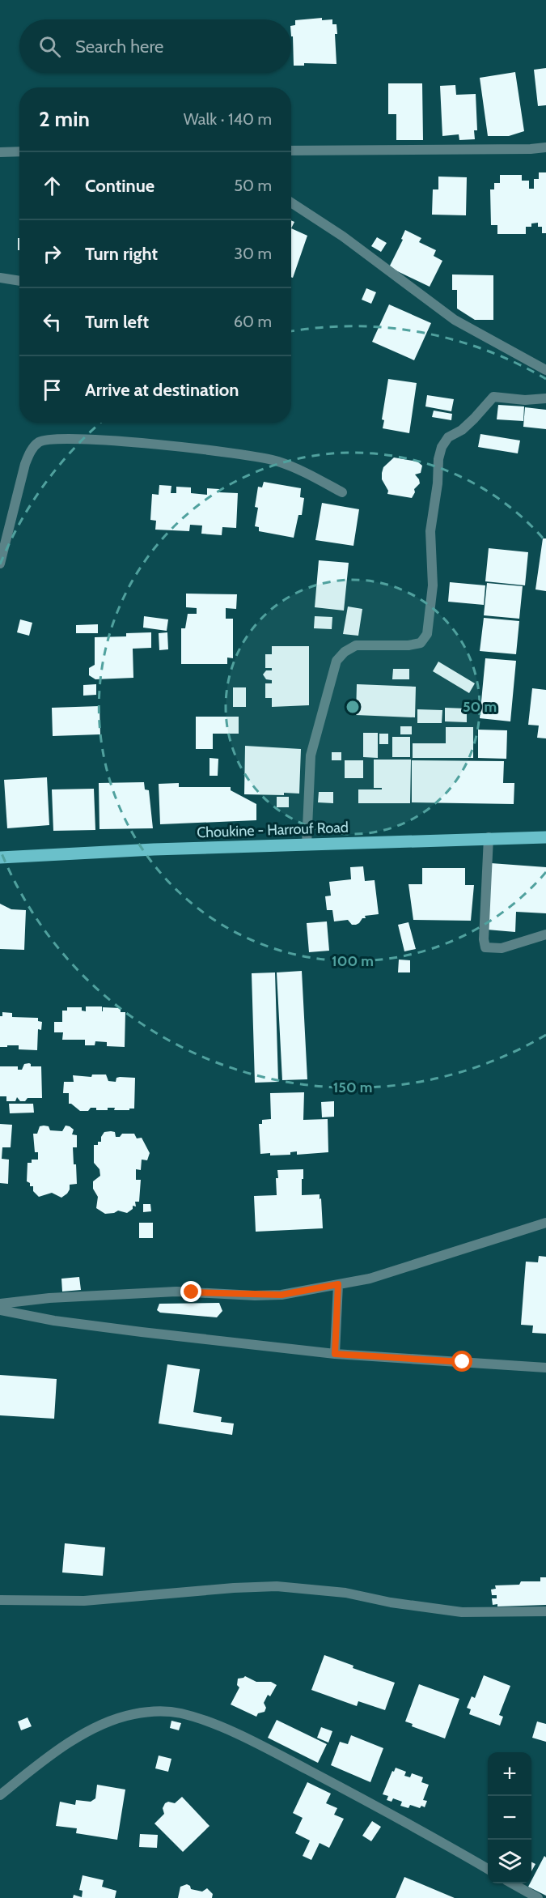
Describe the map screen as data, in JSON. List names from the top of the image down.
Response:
{
  "streets": {
    "main road": ["Choukine - Harrouf Road"]
  },
  "page": {
    "search": "Search here",
    "heading": ["2 min", "Walk · 140 m"],
    "list": [
      ["Continue", "50 m"],
      ["Turn right", "30 m"],
      ["Turn left", "60 m"],
      "Arrive at destination"
    ],
    "map_buttons": ["+", "−"]
  },
  "rings": ["50 m", "100 m", "150 m"]
}
